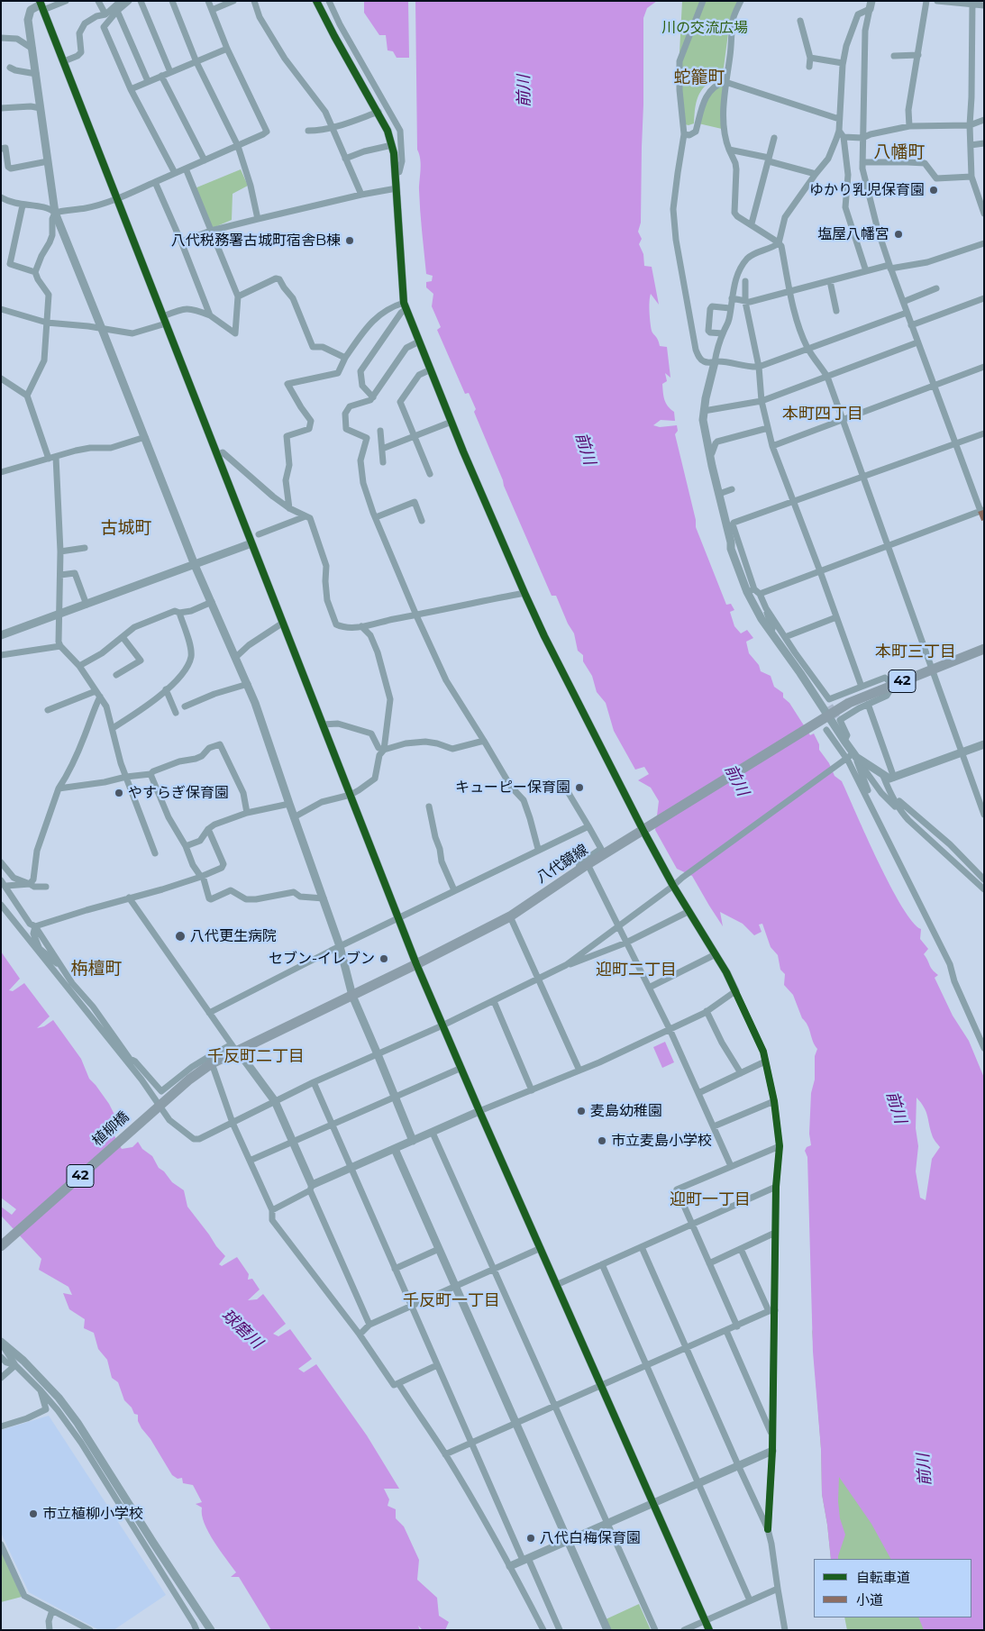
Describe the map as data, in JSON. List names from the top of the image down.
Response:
{
  "streets": {
    "main road": ["42", "八代鏡線", "植柳橋"]
  },
  "crossings": [
    ["八代鏡線", "植柳橋"]
  ],
  "districts": [
    "蛇籠町",
    "八幡町",
    "本町四丁目",
    "古城町",
    "本町三丁目",
    "栴檀町",
    "迎町二丁目",
    "千反町二丁目",
    "迎町一丁目",
    "千反町一丁目"
  ],
  "water": ["前川", "球磨川"],
  "parks": ["川の交流広場"],
  "places": [
    "ゆかり乳児保育園",
    "塩屋八幡宮",
    "八代税務署古城町宿舎B棟",
    "キューピー保育園",
    "やすらぎ保育園",
    "八代更生病院",
    "セブン-イレブン",
    "麦島幼稚園",
    "市立麦島小学校",
    "市立植柳小学校",
    "八代白梅保育園"
  ],
  "legend": ["自転車道", "小道"]
}
